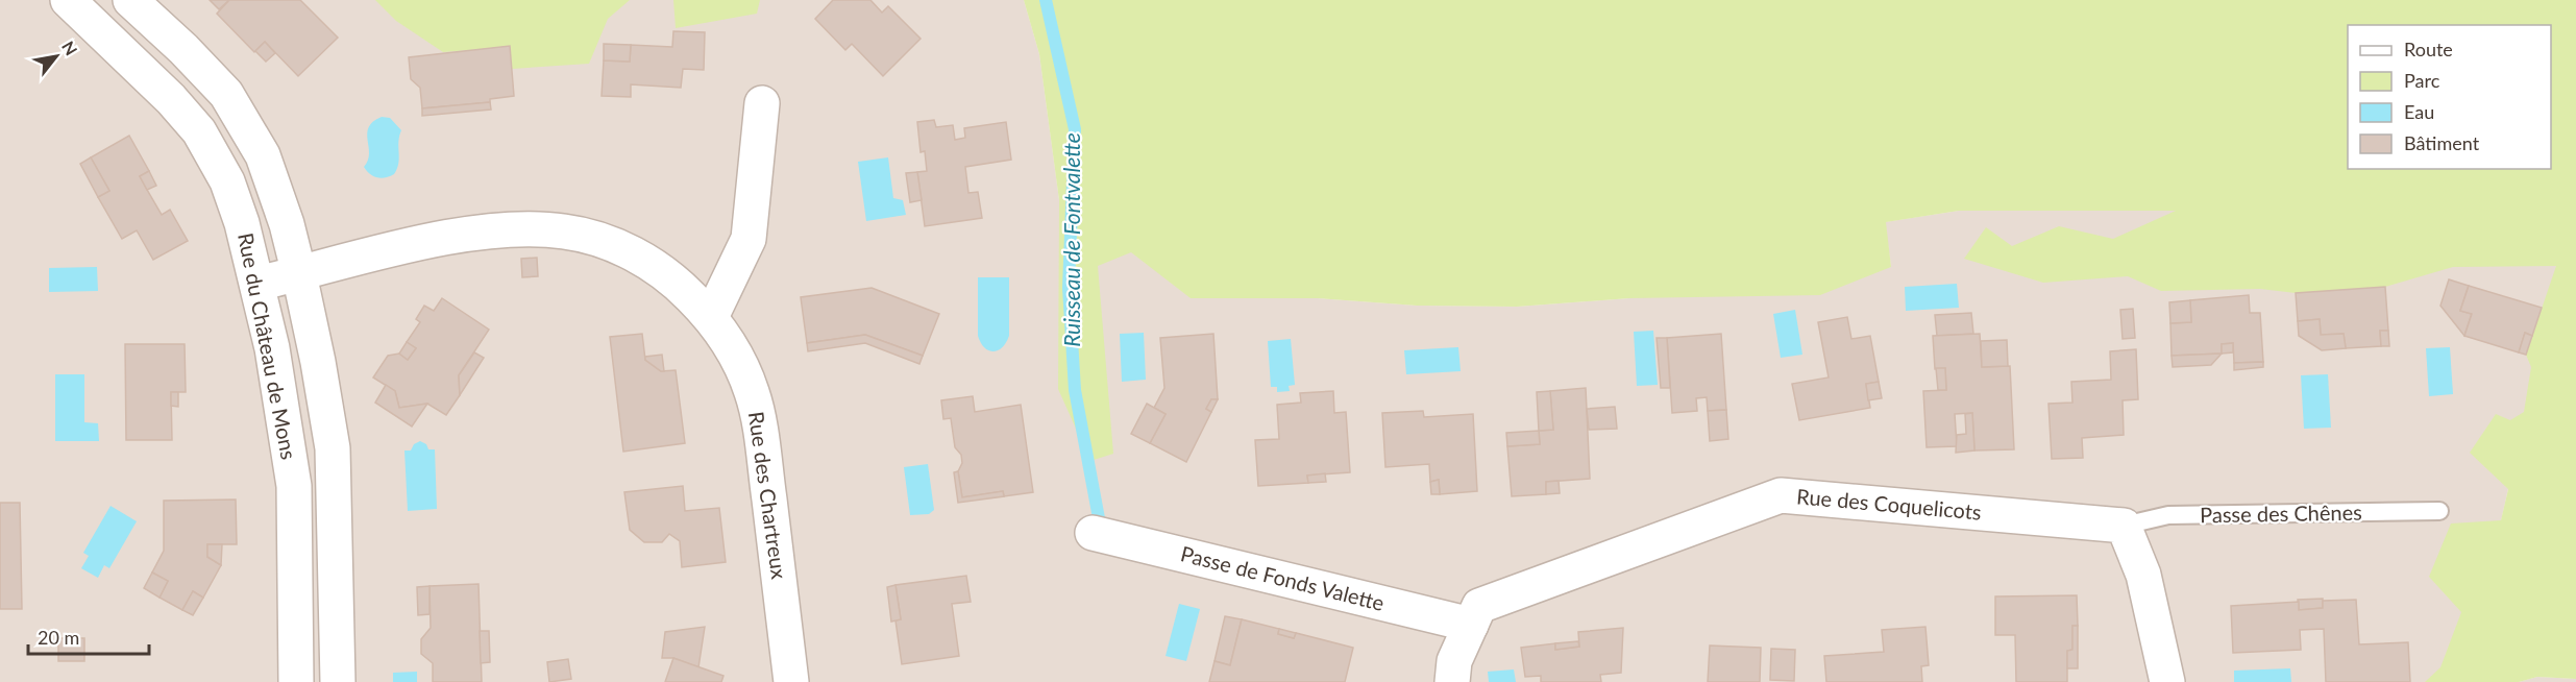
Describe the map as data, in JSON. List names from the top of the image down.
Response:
{
  "streets": {
    "street": [
      "Rue du Château de Mons",
      "Rue des Chartreux",
      "Rue des Coquelicots",
      "Passe de Fonds Valette"
    ],
    "lane": ["Passe des Chênes"]
  },
  "crossings": [
    ["Rue du Château de Mons", "Rue des Chartreux"],
    ["Rue des Coquelicots", "Passe des Chênes"],
    ["Rue des Coquelicots", "Passe de Fonds Valette"]
  ],
  "water": ["Ruisseau de Fontvalette"],
  "legend": [
    "Route",
    "Parc",
    "Eau",
    "Bâtiment"
  ],
  "scale_bar": "20 m",
  "north": "top right"
}
